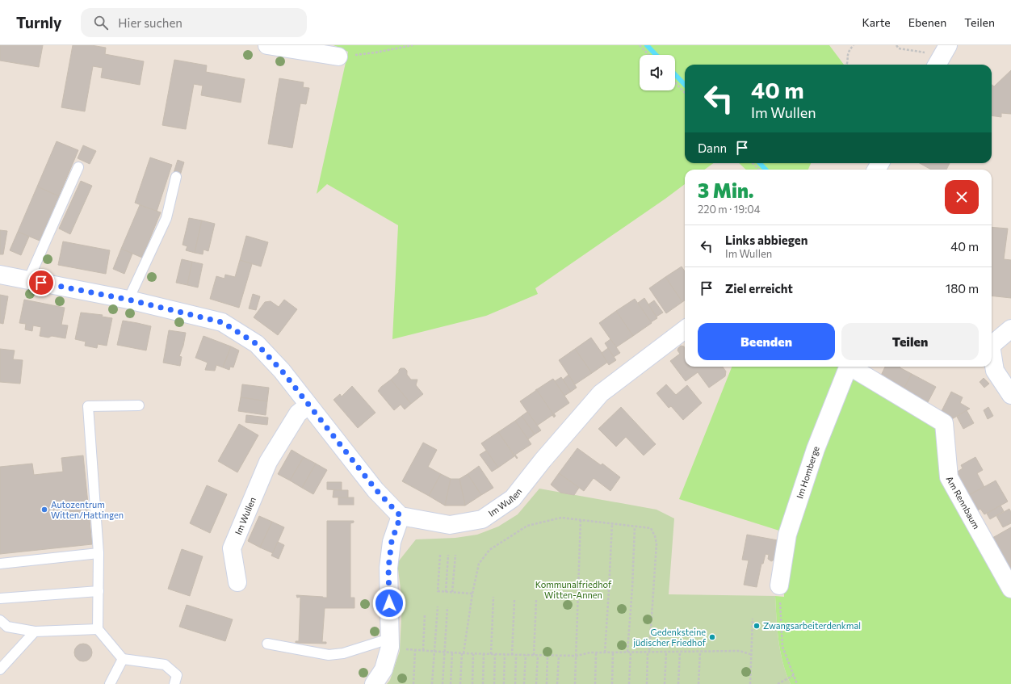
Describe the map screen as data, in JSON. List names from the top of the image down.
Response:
{
  "streets": {
    "street": ["Im Homberge", "Im Wullen", "Am Rennbaum"]
  },
  "parks": ["Kommunalfriedhof Witten-Annen"],
  "places": ["Autozentrum Witten/Hattingen", "Zwangsarbeiterdenkmal", "Gedenksteine jüdischer Friedhof"],
  "page": {
    "header": "Turnly",
    "search": "Hier suchen",
    "nav": ["Karte", "Ebenen", "Teilen"],
    "turn": ["40 m", "Im Wullen"],
    "then": "Dann",
    "heading": ["3 Min.", "220 m · 19:04"],
    "list": [
      {
        "name": "Links abbiegen",
        "note": "Im Wullen",
        "value": "40 m"
      },
      {
        "name": "Ziel erreicht",
        "value": "180 m"
      }
    ],
    "buttons": ["Beenden", "Teilen"]
  }
}
